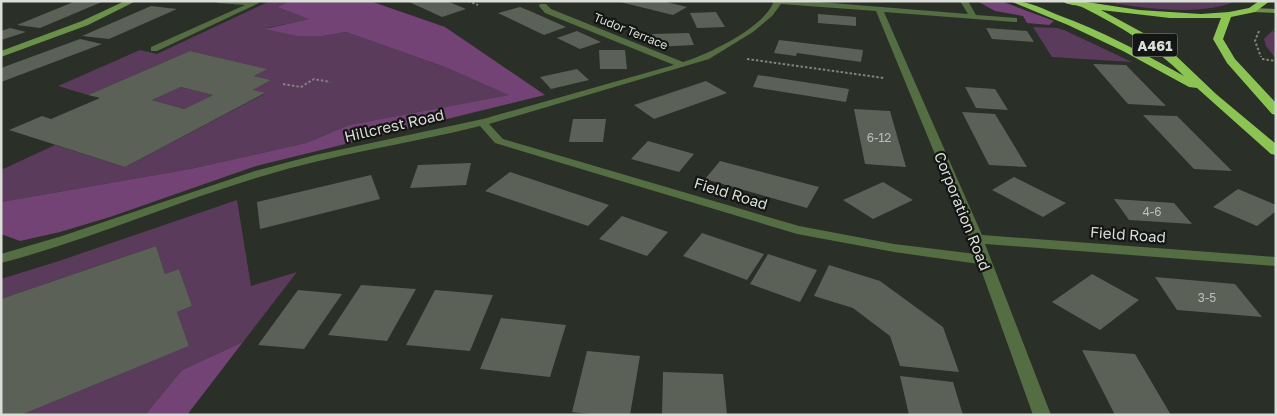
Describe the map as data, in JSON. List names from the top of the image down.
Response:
{
  "streets": {
    "highway": ["A461"],
    "street": [
      "Tudor Terrace",
      "Hillcrest Road",
      "Field Road",
      "Corporation Road"
    ]
  },
  "crossings": [
    ["Tudor Terrace", "Hillcrest Road"],
    ["Hillcrest Road", "Field Road"],
    ["Field Road", "Corporation Road"]
  ],
  "house_numbers": ["6-12", "4-6", "3-5"]
}
